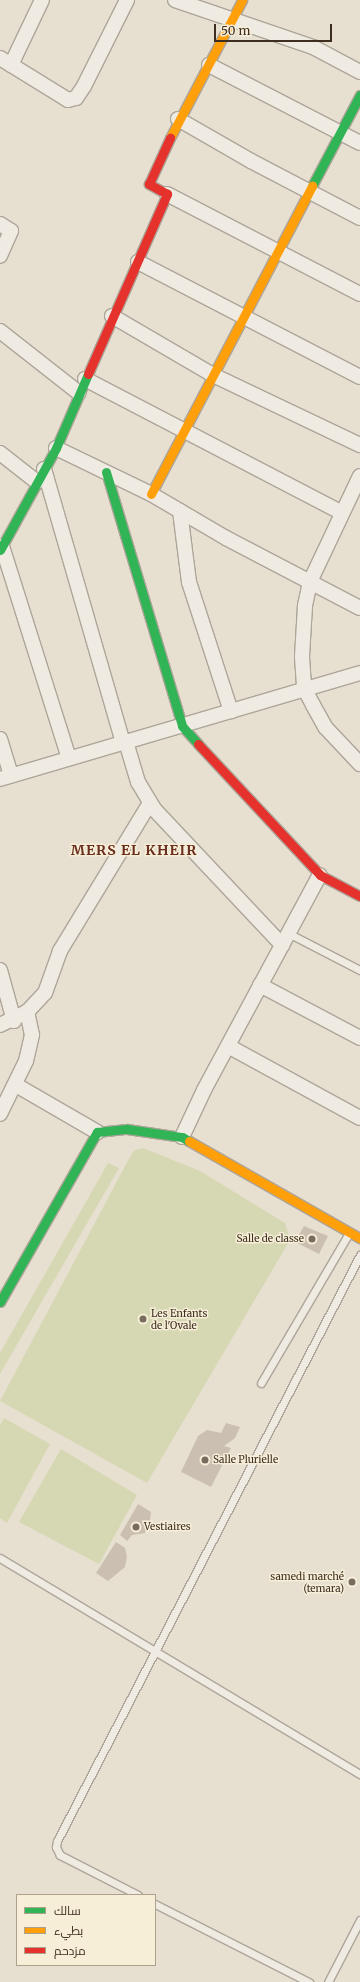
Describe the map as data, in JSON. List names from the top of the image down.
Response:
{
  "districts": ["MERS EL KHEIR"],
  "places": [
    "Salle de classe",
    "Les Enfants de l'Ovale",
    "Salle Plurielle",
    "Vestiaires",
    "samedi marché (temara)"
  ],
  "legend": ["سالك", "بطيء", "مزدحم"],
  "scale_bar": "50 m"
}
